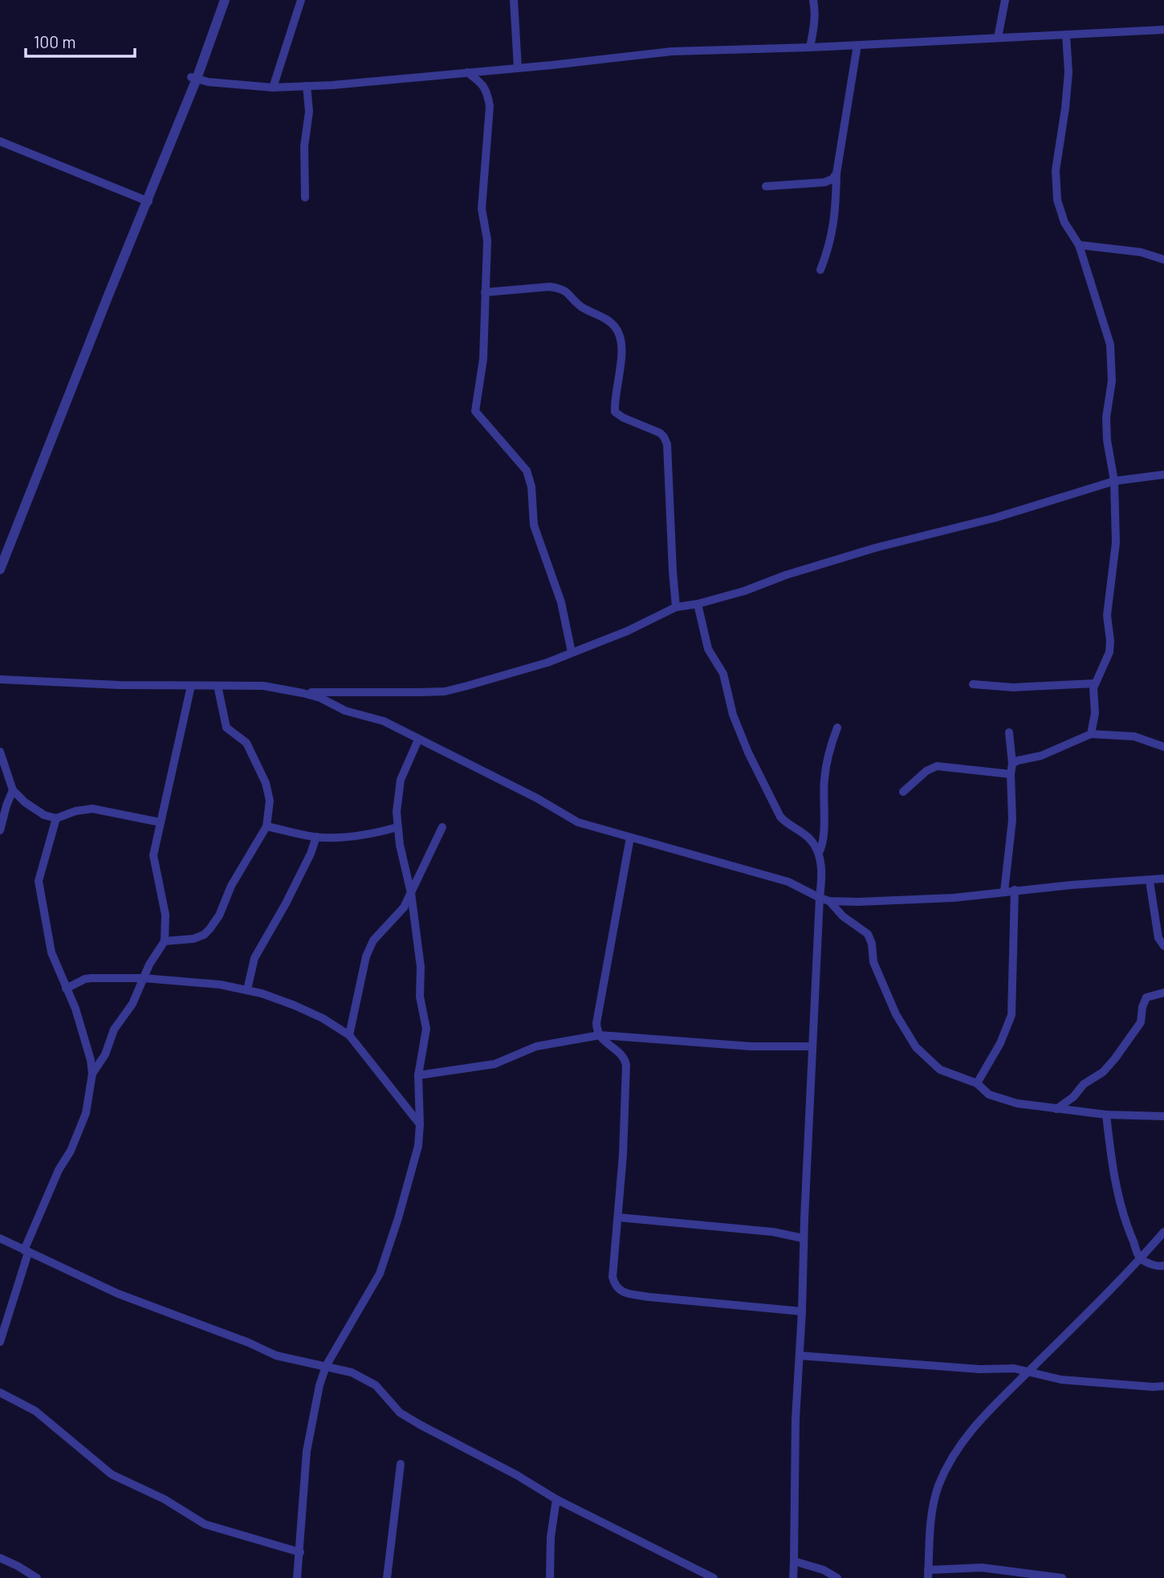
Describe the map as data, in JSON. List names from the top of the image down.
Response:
{
  "scale_bar": "100 m"
}
